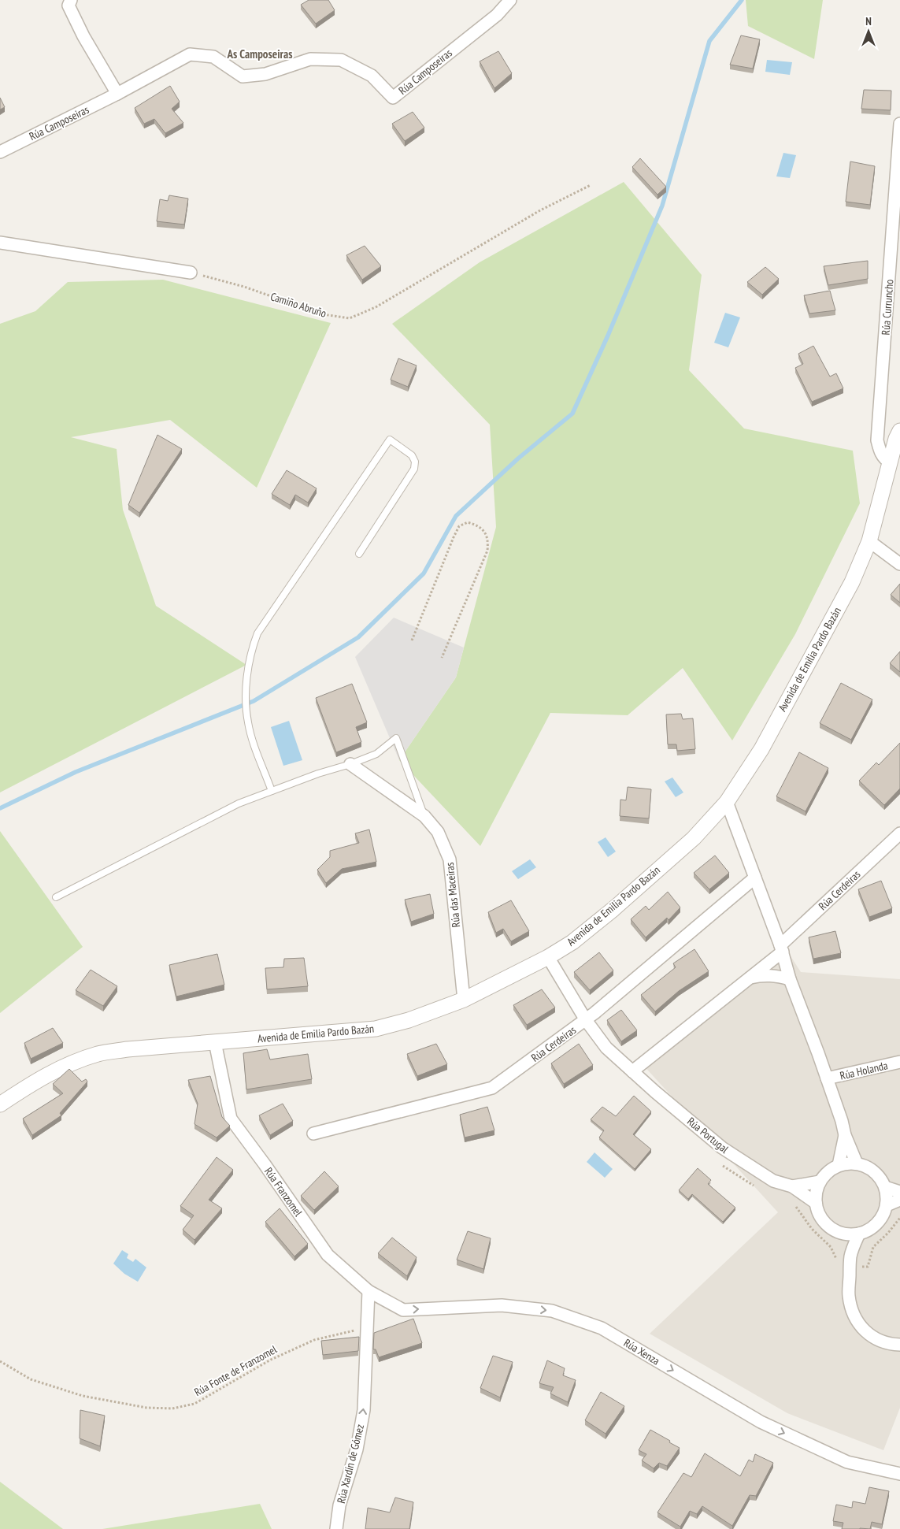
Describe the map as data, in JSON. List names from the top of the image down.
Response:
{
  "streets": {
    "street": [
      "Rúa Camposeiras",
      "Rúa Curruncho",
      "Avenida de Emilia Pardo Bazán",
      "Rúa Cerdeiras",
      "Rúa das Maceiras",
      "Rúa Holanda",
      "Rúa Portugal",
      "Rúa Franzomel",
      "Rúa Xenza",
      "Rúa Xardín de Gómez"
    ],
    "path": ["Camiño Abruño", "Rúa Fonte de Franzomel"]
  },
  "crossings": [
    ["Rúa Curruncho", "Avenida de Emilia Pardo Bazán"],
    ["Avenida de Emilia Pardo Bazán", "Rúa das Maceiras"],
    ["Avenida de Emilia Pardo Bazán", "Rúa Portugal"],
    ["Avenida de Emilia Pardo Bazán", "Rúa Franzomel"],
    ["Rúa Cerdeiras", "Rúa Portugal"],
    ["Rúa Franzomel", "Rúa Xenza"],
    ["Rúa Fonte de Franzomel", "Rúa Xardín de Gómez"]
  ],
  "one_way": ["Rúa Xenza", "Rúa Xardín de Gómez"],
  "districts": ["As Camposeiras"],
  "north": "top"
}
